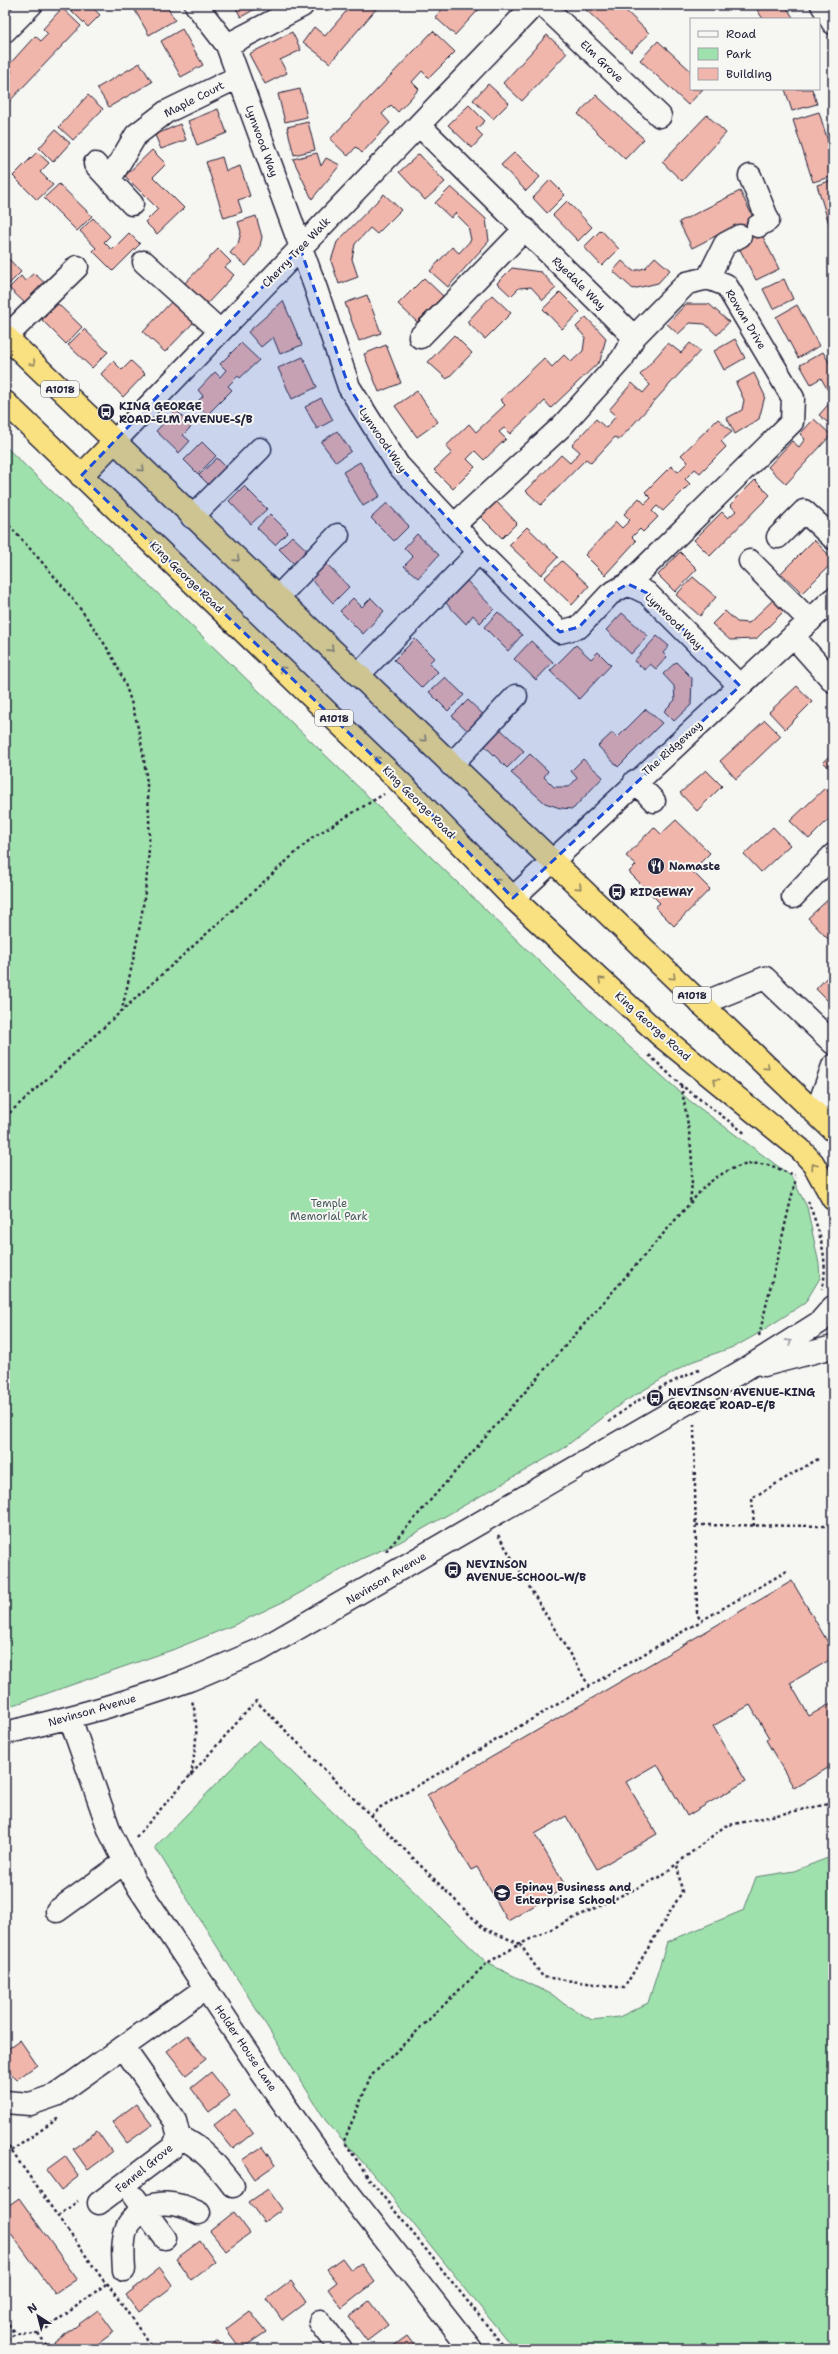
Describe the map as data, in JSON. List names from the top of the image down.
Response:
{
  "streets": {
    "highway": ["A1018", "King George Road"],
    "street": [
      "Elm Grove",
      "Maple Court",
      "Lynwood Way",
      "Cherry Tree Walk",
      "Ryedale Way",
      "Rowan Drive",
      "The Ridgeway",
      "Nevinson Avenue",
      "Holder House Lane",
      "Fennel Grove"
    ]
  },
  "crossings": [
    ["Maple Court", "Lynwood Way"],
    ["Lynwood Way", "Cherry Tree Walk"],
    ["Lynwood Way", "Rowan Drive"],
    ["Lynwood Way", "The Ridgeway"],
    ["Cherry Tree Walk", "Ryedale Way"],
    ["Cherry Tree Walk", "A1018"],
    ["A1018", "The Ridgeway"],
    ["King George Road", "The Ridgeway"],
    ["Nevinson Avenue", "Holder House Lane"]
  ],
  "parks": ["Temple Memorial Park"],
  "places": {
    "bus stop": [
      "KING GEORGE ROAD-ELM AVENUE-S/B",
      "RIDGEWAY",
      "NEVINSON AVENUE-KING GEORGE ROAD-E/B",
      "NEVINSON AVENUE-SCHOOL-W/B"
    ],
    "restaurant": ["Namaste"],
    "school or university": ["Epinay Business and Enterprise School"]
  },
  "legend": ["Road", "Park", "Building"],
  "north": "top left"
}
